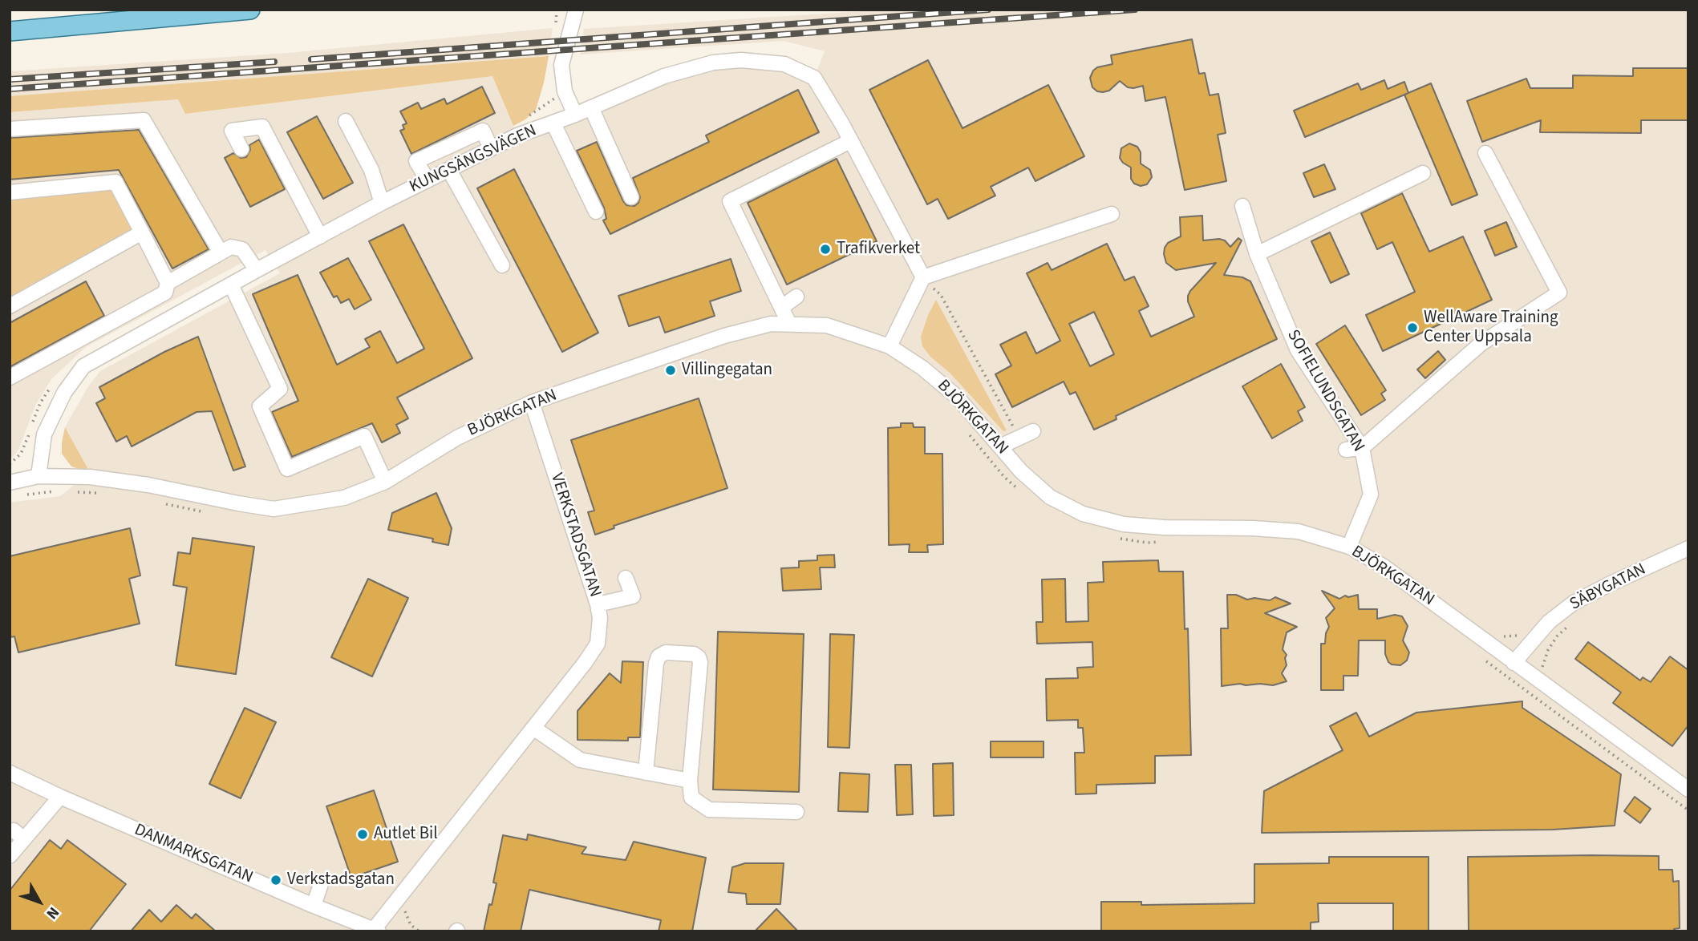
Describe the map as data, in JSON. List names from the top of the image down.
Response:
{
  "streets": {
    "street": [
      "KUNGSÄNGSVÄGEN",
      "SOFIELUNDSGATAN",
      "BJÖRKGATAN",
      "VERKSTADSGATAN",
      "SÄBYGATAN",
      "DANMARKSGATAN"
    ]
  },
  "crossings": [
    ["KUNGSÄNGSVÄGEN", "BJÖRKGATAN"],
    ["SOFIELUNDSGATAN", "BJÖRKGATAN"],
    ["BJÖRKGATAN", "VERKSTADSGATAN"],
    ["BJÖRKGATAN", "SÄBYGATAN"],
    ["VERKSTADSGATAN", "DANMARKSGATAN"]
  ],
  "places": [
    "Trafikverket",
    "WellAware Training Center Uppsala",
    "Villingegatan",
    "Autlet Bil",
    "Verkstadsgatan"
  ],
  "north": "bottom right"
}
